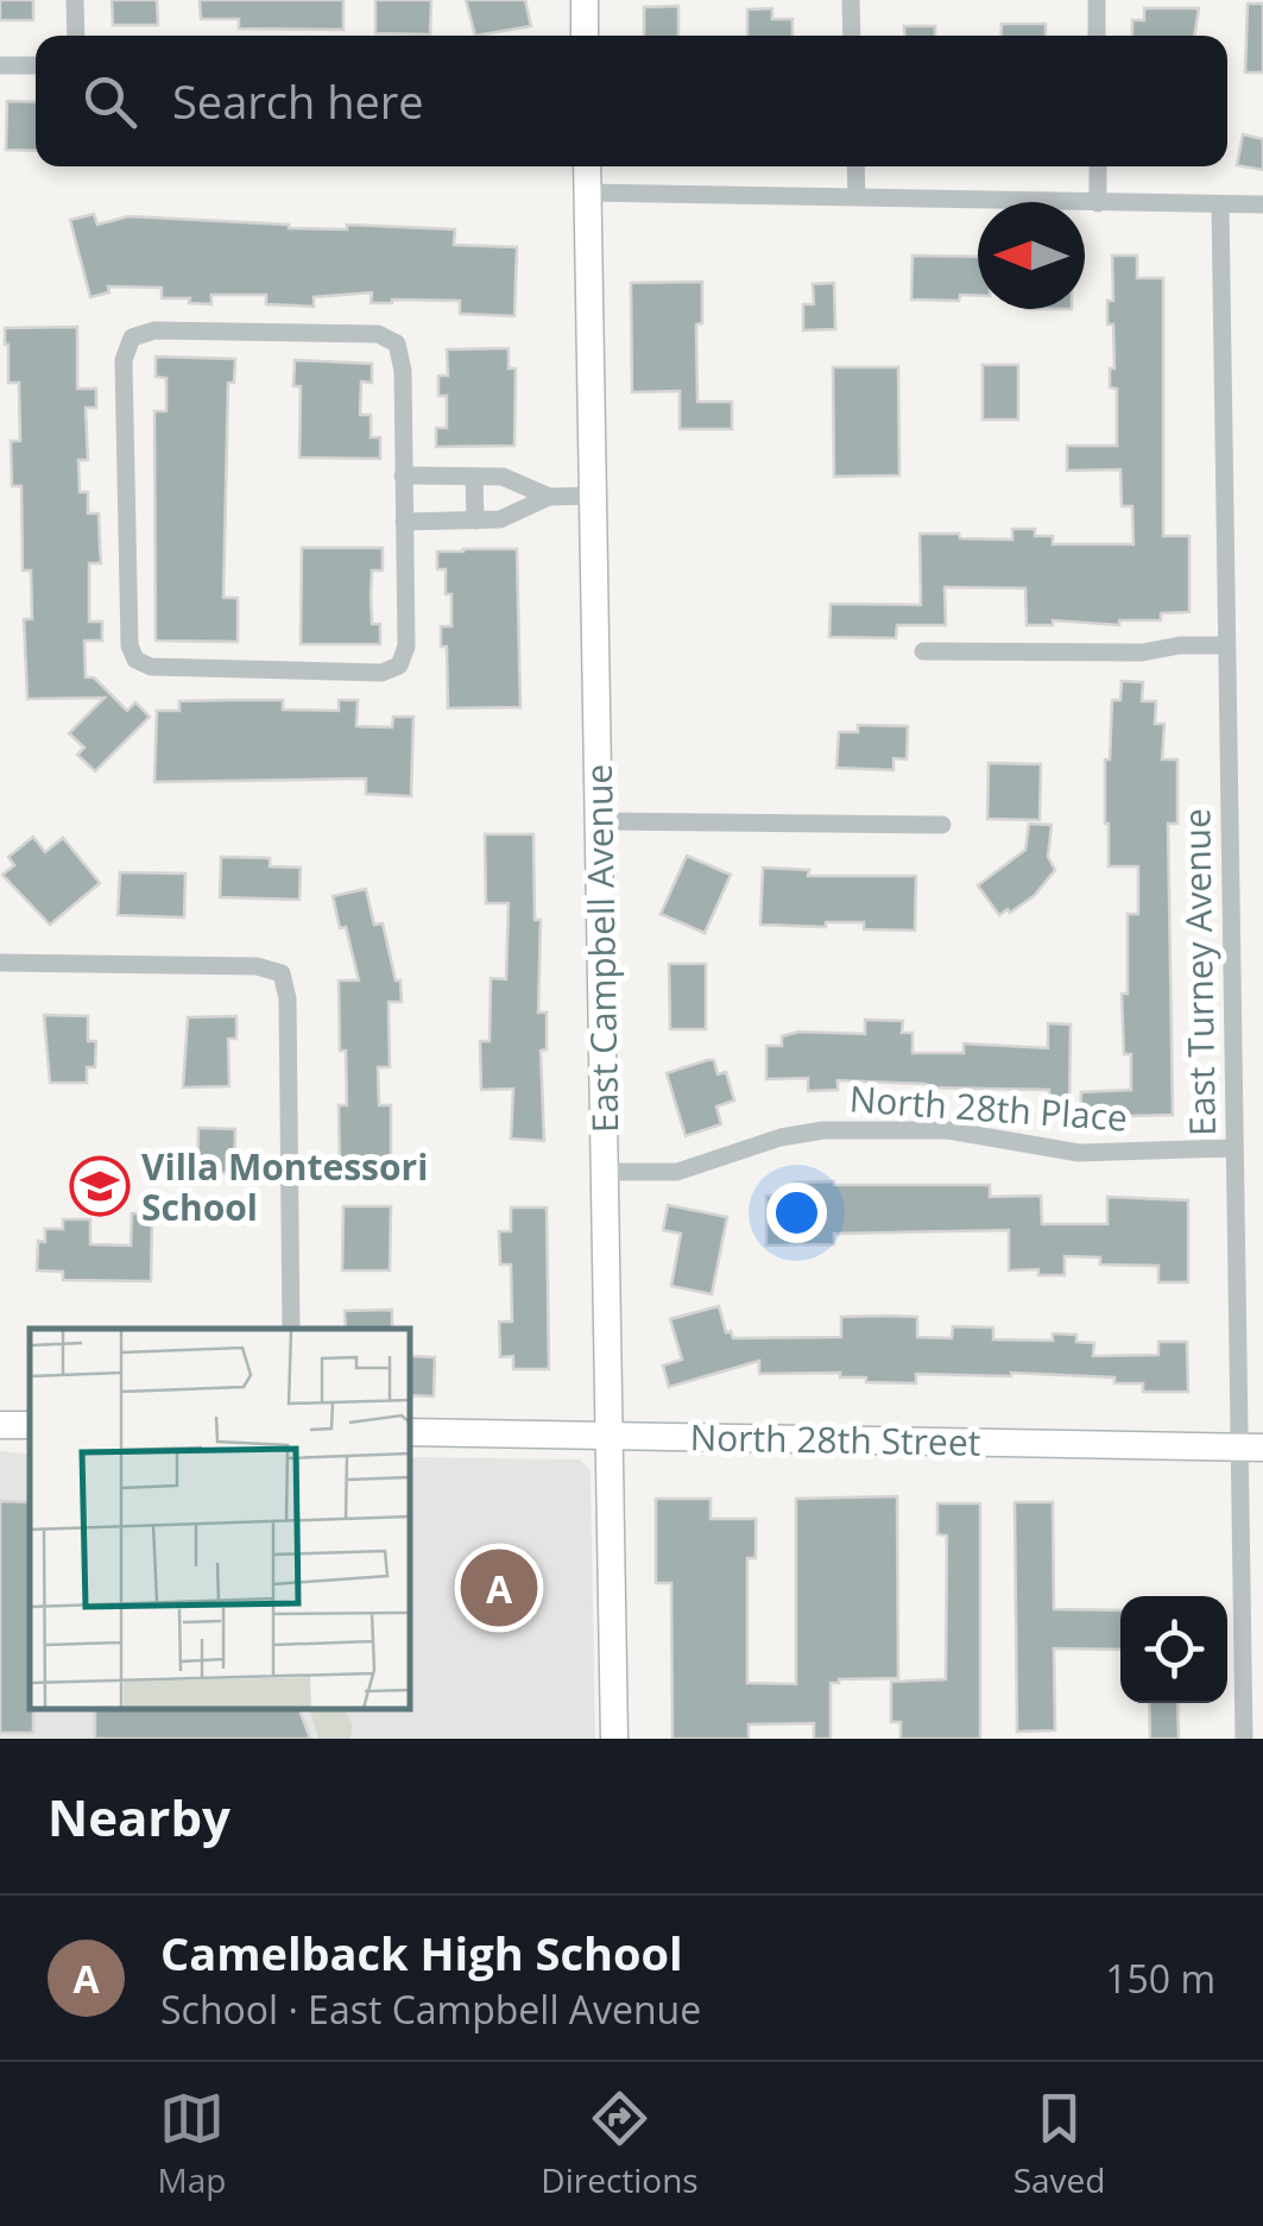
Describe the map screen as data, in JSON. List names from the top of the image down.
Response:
{
  "streets": {
    "street": [
      "East Campbell Avenue",
      "East Turney Avenue",
      "North 28th Place",
      "North 28th Street"
    ]
  },
  "crossings": [
    ["East Campbell Avenue", "North 28th Place"],
    ["East Campbell Avenue", "North 28th Street"],
    ["East Turney Avenue", "North 28th Place"],
    ["East Turney Avenue", "North 28th Street"]
  ],
  "places": {
    "school or university": ["Villa Montessori School"]
  },
  "north": "left",
  "page": {
    "search": "Search here",
    "pins": "A",
    "heading": "Nearby",
    "list": [
      {
        "mark": "A",
        "name": "Camelback High School",
        "note": "School · East Campbell Avenue",
        "value": "150 m"
      }
    ],
    "nav": ["Map", "Directions", "Saved"]
  }
}
